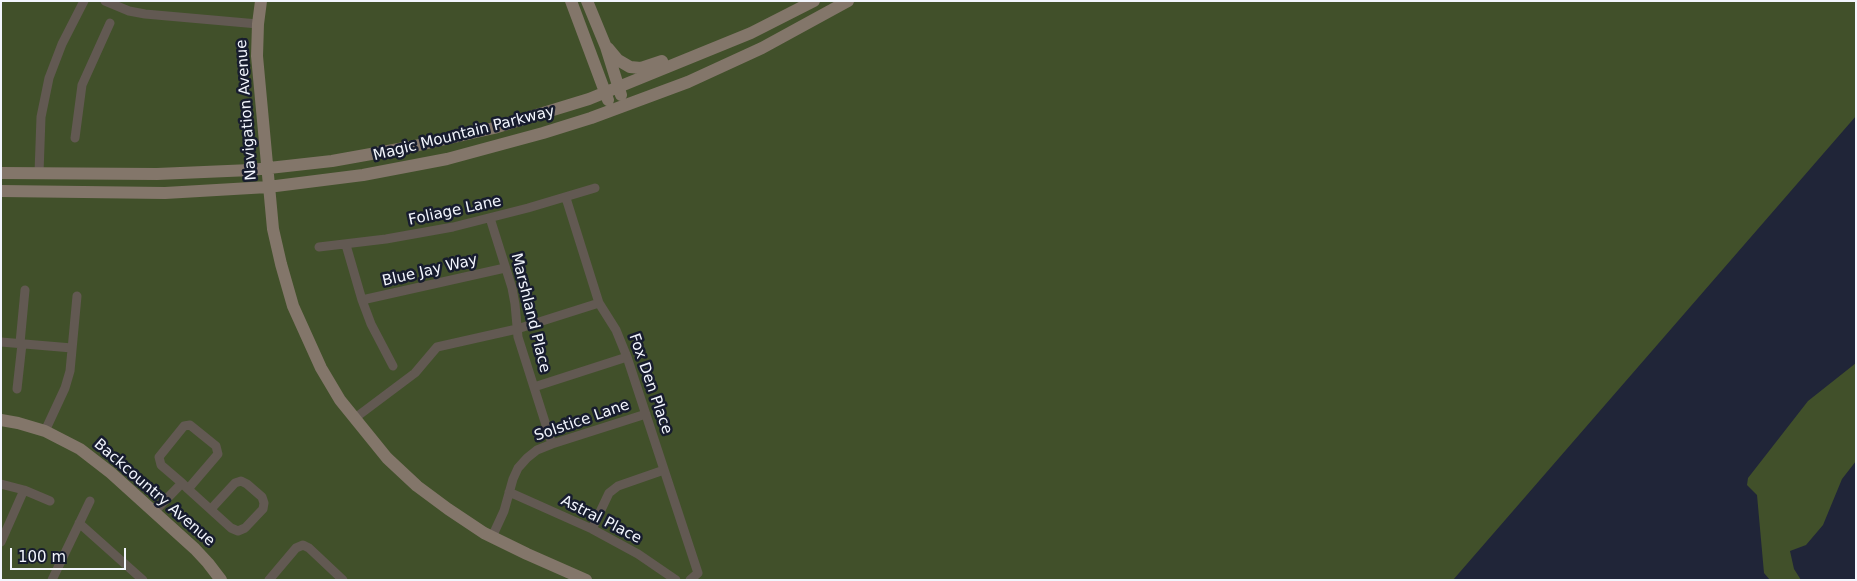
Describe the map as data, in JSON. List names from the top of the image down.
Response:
{
  "streets": {
    "street": [
      "Navigation Avenue",
      "Magic Mountain Parkway",
      "Foliage Lane",
      "Blue Jay Way",
      "Marshland Place",
      "Fox Den Place",
      "Solstice Lane",
      "Backcountry Avenue",
      "Astral Place"
    ]
  },
  "crossings": [
    ["Navigation Avenue", "Magic Mountain Parkway"],
    ["Navigation Avenue", "Solstice Lane"],
    ["Foliage Lane", "Marshland Place"],
    ["Foliage Lane", "Fox Den Place"],
    ["Blue Jay Way", "Marshland Place"],
    ["Marshland Place", "Solstice Lane"],
    ["Fox Den Place", "Solstice Lane"],
    ["Solstice Lane", "Astral Place"]
  ],
  "scale_bar": "100 m"
}
